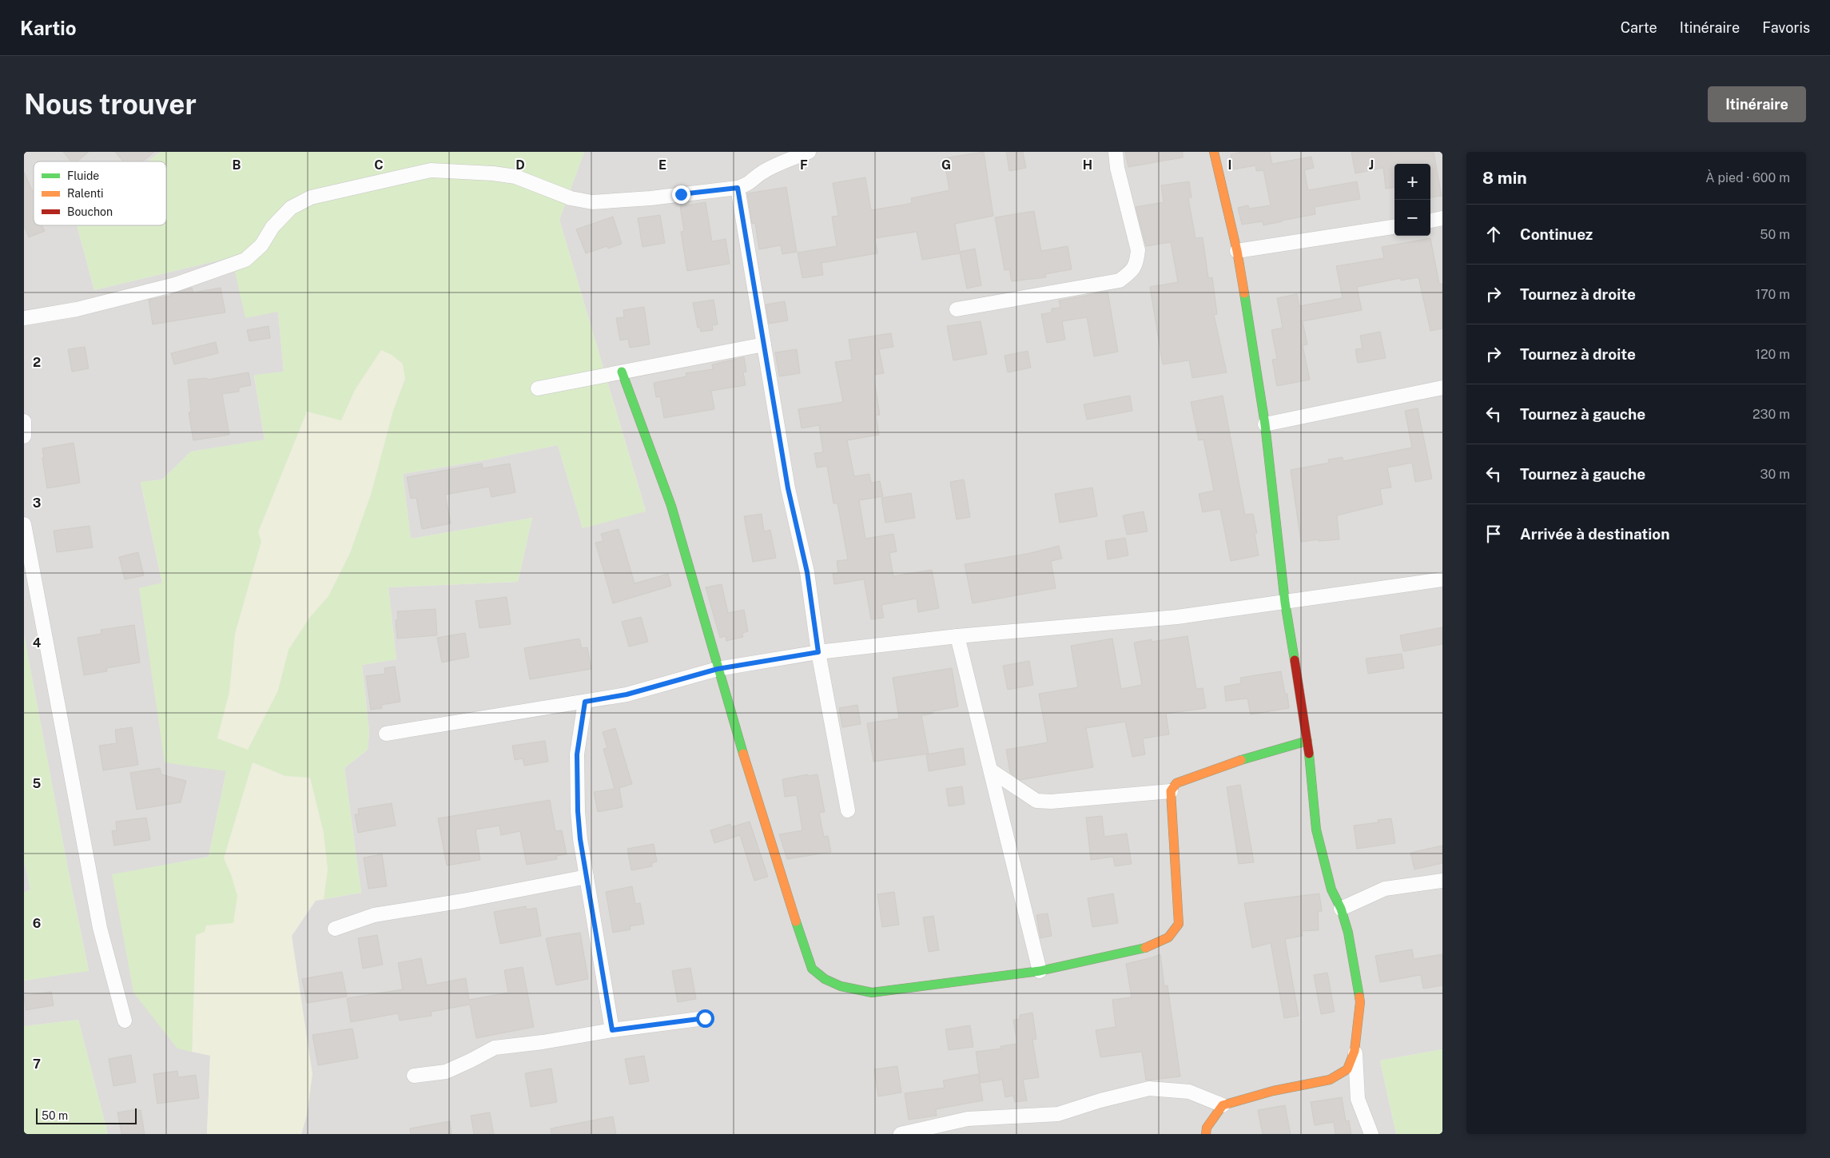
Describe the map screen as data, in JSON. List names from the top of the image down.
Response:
{
  "legend": ["Fluide", "Ralenti", "Bouchon"],
  "scale_bar": "50 m",
  "page": {
    "header": "Kartio",
    "nav": ["Carte", "Itinéraire", "Favoris"],
    "buttons": "Itinéraire",
    "title": "Nous trouver",
    "heading": ["8 min", "À pied · 600 m"],
    "map_buttons": ["+", "−"],
    "list": [
      ["Continuez", "50 m"],
      ["Tournez à droite", "170 m"],
      ["Tournez à droite", "120 m"],
      ["Tournez à gauche", "230 m"],
      ["Tournez à gauche", "30 m"],
      "Arrivée à destination"
    ],
    "scale": "50 m"
  },
  "grid": {
    "columns": [
      "B",
      "C",
      "D",
      "E",
      "F",
      "G",
      "H",
      "I",
      "J"
    ],
    "rows": [
      "2",
      "3",
      "4",
      "5",
      "6",
      "7"
    ]
  }
}
